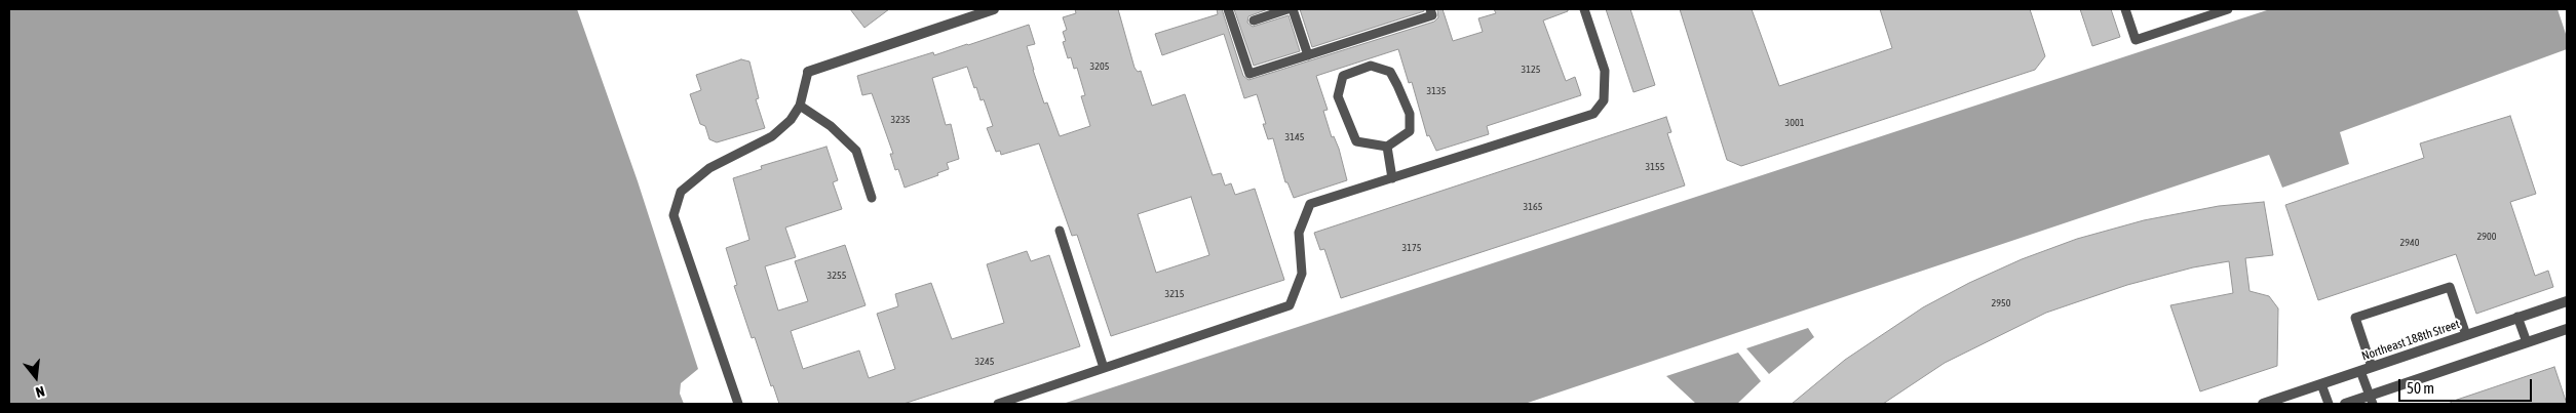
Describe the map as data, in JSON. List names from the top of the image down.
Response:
{
  "streets": {
    "street": ["Northeast 188th Street"]
  },
  "house_numbers": [
    "3205",
    "3125",
    "3135",
    "3235",
    "3001",
    "3145",
    "3155",
    "3165",
    "2900",
    "2940",
    "3175",
    "3255",
    "3215",
    "2950",
    "3245"
  ],
  "scale_bar": "50 m",
  "north": "bottom"
}
